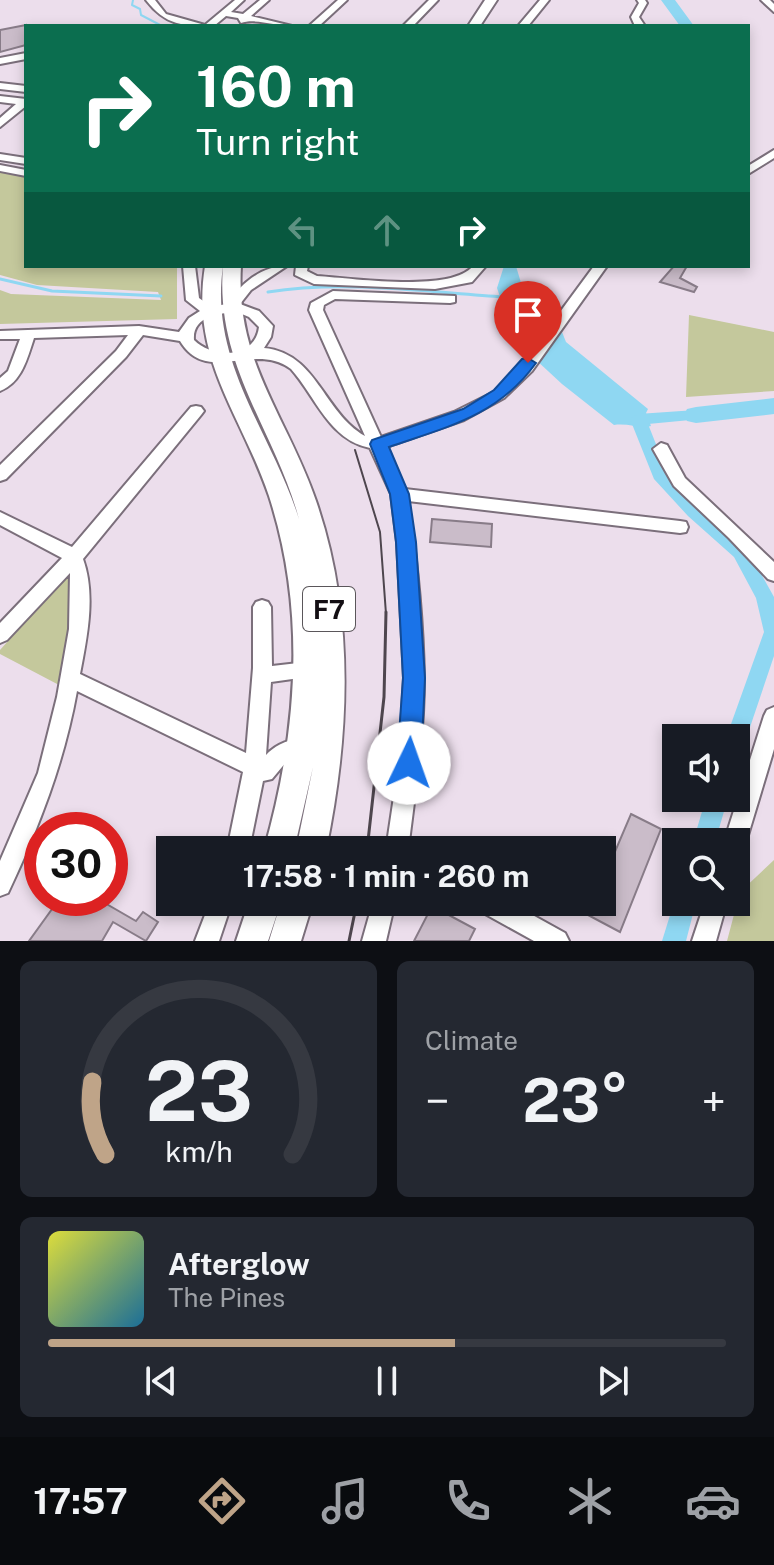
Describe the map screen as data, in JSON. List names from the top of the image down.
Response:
{
  "streets": {
    "highway": ["F7"]
  },
  "page": {
    "turn": ["160 m", "Turn right"],
    "limit": "30",
    "trip": "17:58 · 1 min · 260 m",
    "tile": "Climate",
    "heat": ["−", "23°", "+"],
    "song": ["Afterglow", "The Pines"],
    "tabs": "17:57",
    "gauge": ["23", "km/h"]
  }
}
